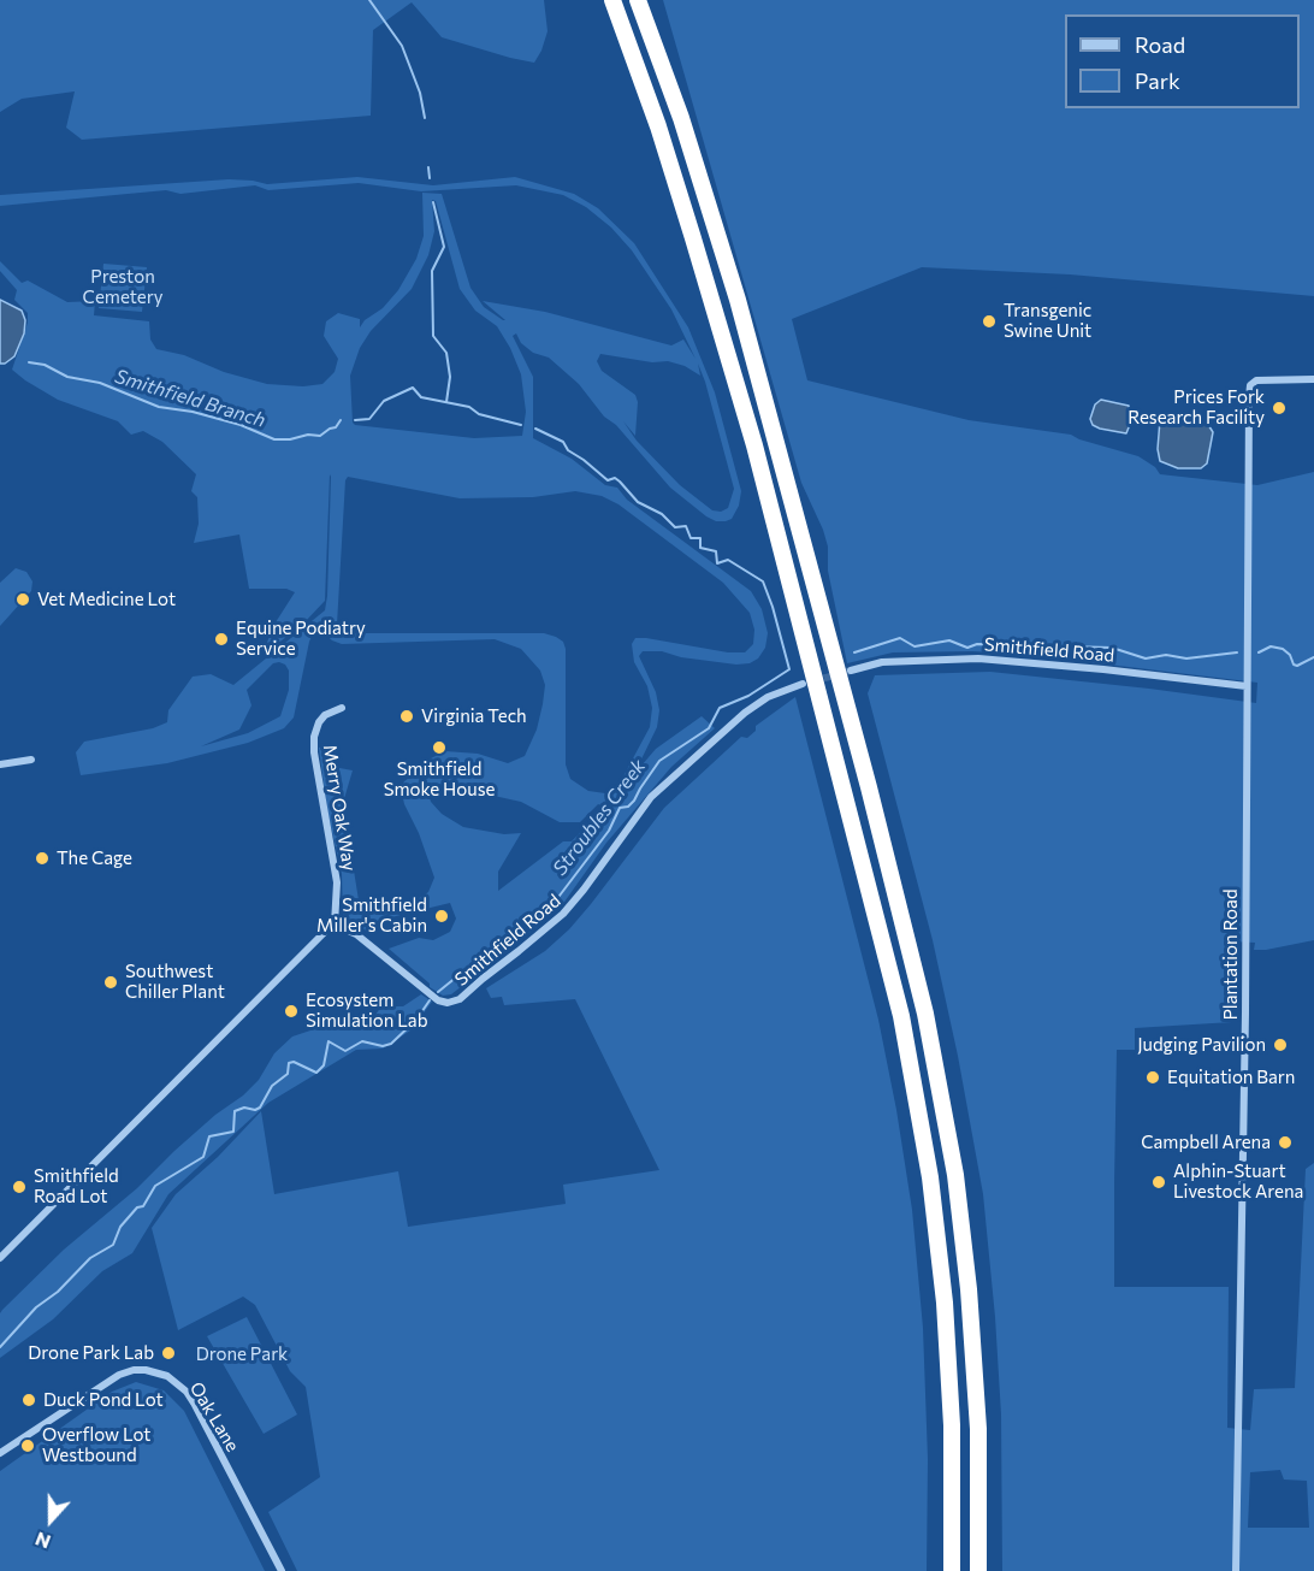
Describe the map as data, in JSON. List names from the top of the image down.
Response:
{
  "streets": {
    "street": [
      "Smithfield Road",
      "Merry Oak Way",
      "Plantation Road",
      "Oak Lane"
    ]
  },
  "crossings": [
    ["Smithfield Road", "Merry Oak Way"],
    ["Smithfield Road", "Plantation Road"]
  ],
  "water": ["Smithfield Branch", "Stroubles Creek"],
  "parks": ["Preston Cemetery", "Drone Park"],
  "places": [
    "Transgenic Swine Unit",
    "Prices Fork Research Facility",
    "Vet Medicine Lot",
    "Equine Podiatry Service",
    "Virginia Tech",
    "Smithfield Smoke House",
    "The Cage",
    "Smithfield Miller's Cabin",
    "Southwest Chiller Plant",
    "Ecosystem Simulation Lab",
    "Judging Pavilion",
    "Equitation Barn",
    "Campbell Arena",
    "Alphin-Stuart Livestock Arena",
    "Smithfield Road Lot",
    "Drone Park Lab",
    "Duck Pond Lot",
    "Overflow Lot Westbound"
  ],
  "legend": ["Road", "Park"],
  "north": "bottom"
}
